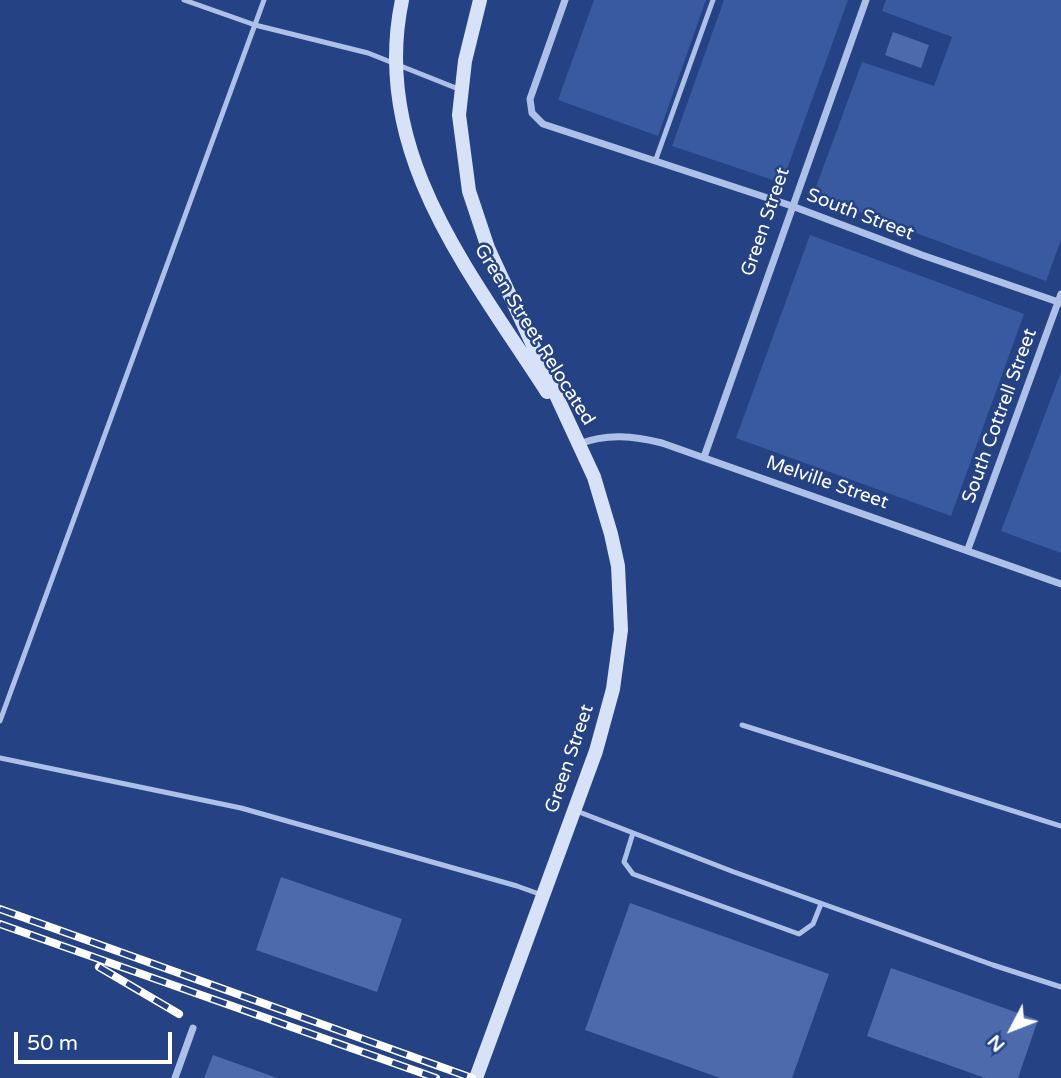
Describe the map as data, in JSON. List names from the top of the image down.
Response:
{
  "streets": {
    "street": [
      "South Street",
      "Green Street",
      "Green Street Relocated",
      "South Cottrell Street",
      "Melville Street"
    ]
  },
  "crossings": [
    ["South Street", "Green Street"],
    ["South Street", "South Cottrell Street"],
    ["Green Street", "Green Street Relocated"],
    ["Green Street", "Melville Street"],
    ["Green Street Relocated", "Melville Street"],
    ["South Cottrell Street", "Melville Street"]
  ],
  "scale_bar": "50 m",
  "north": "bottom left"
}
